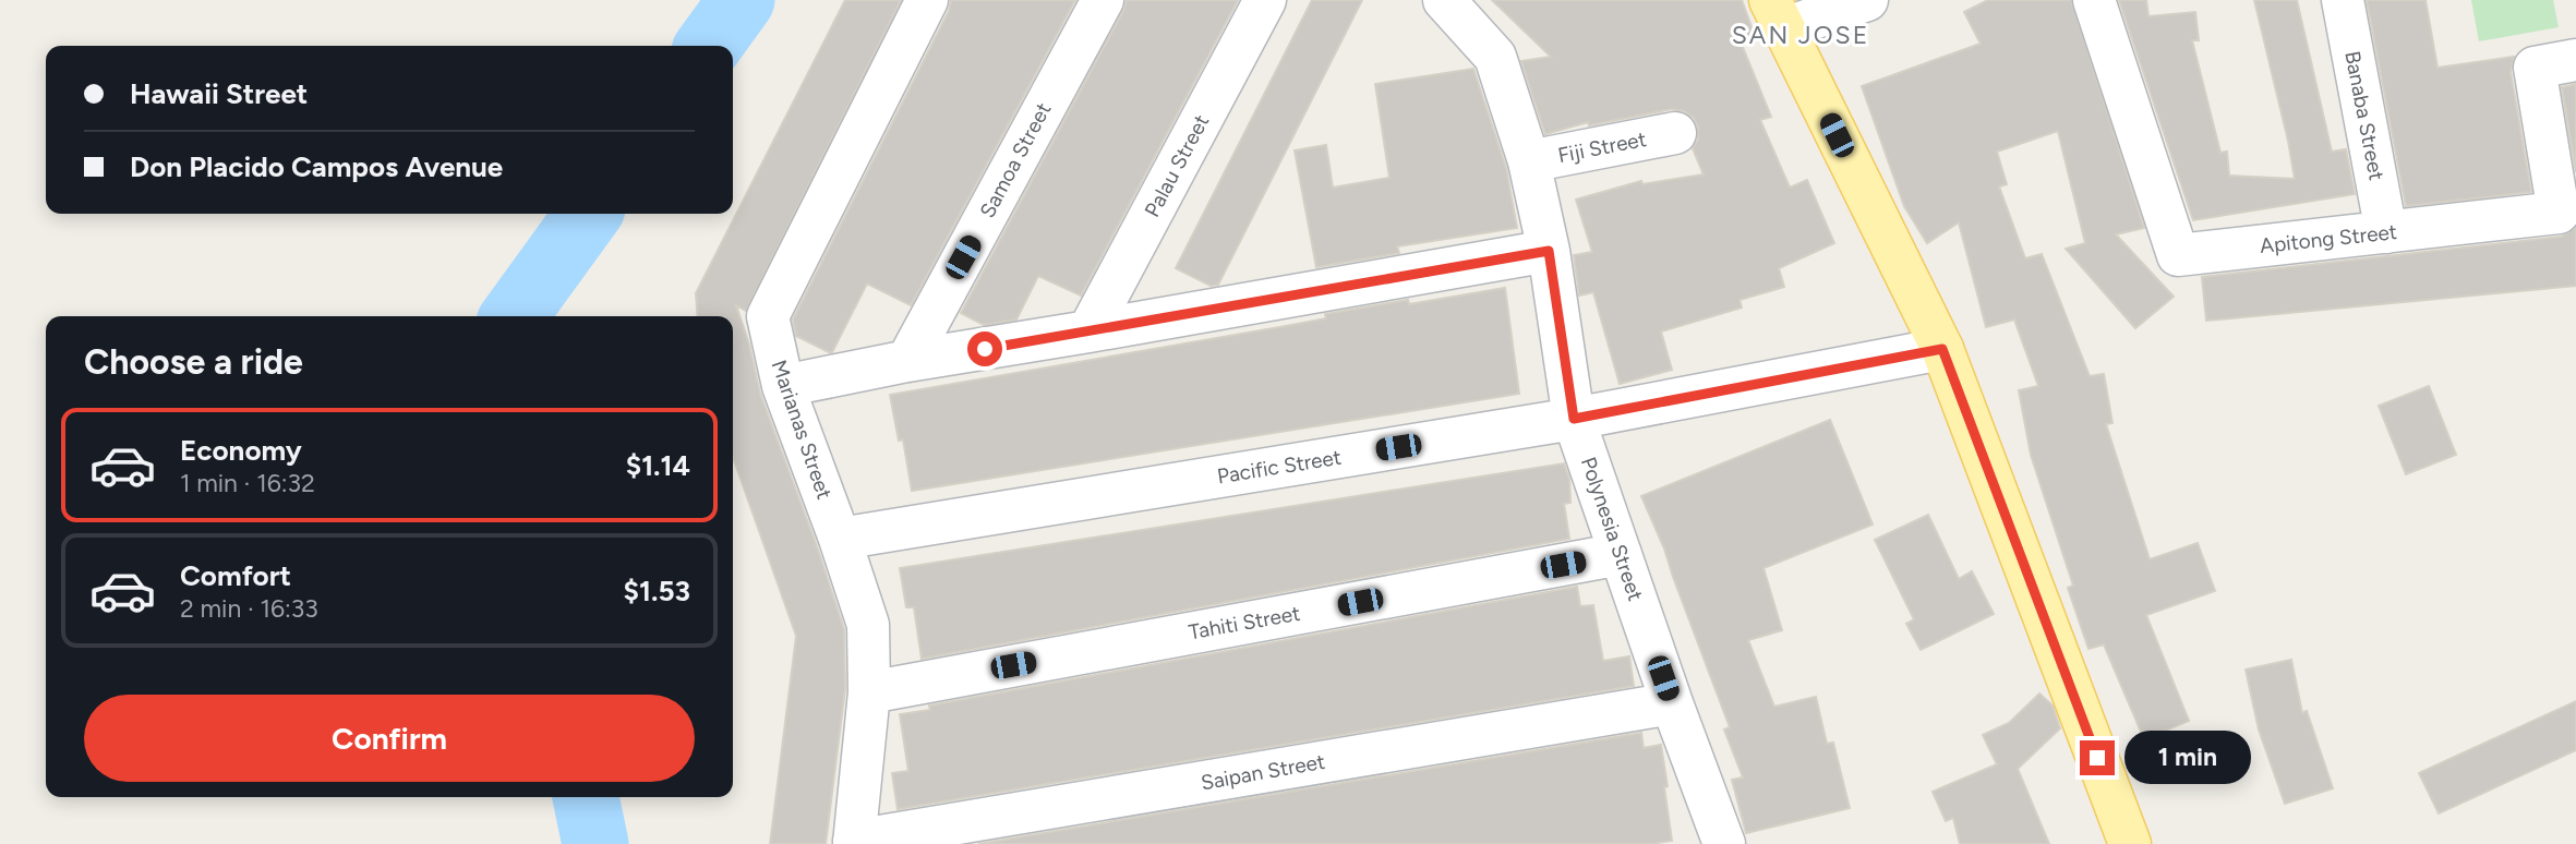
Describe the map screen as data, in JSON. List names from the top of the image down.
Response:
{
  "streets": {
    "street": [
      "Banaba Street",
      "Fiji Street",
      "Samoa Street",
      "Palau Street",
      "Apitong Street",
      "Marianas Street",
      "Pacific Street",
      "Polynesia Street",
      "Tahiti Street",
      "Saipan Street"
    ]
  },
  "crossings": [
    ["Banaba Street", "Apitong Street"],
    ["Fiji Street", "Polynesia Street"],
    ["Marianas Street", "Pacific Street"],
    ["Marianas Street", "Tahiti Street"],
    ["Marianas Street", "Saipan Street"],
    ["Pacific Street", "Polynesia Street"],
    ["Polynesia Street", "Tahiti Street"],
    ["Polynesia Street", "Saipan Street"]
  ],
  "districts": ["SAN JOSE"],
  "page": {
    "banner": ["Hawaii Street", "Don Placido Campos Avenue"],
    "heading": "Choose a ride",
    "list": [
      {
        "name": "Economy",
        "note": "1 min · 16:32",
        "value": "$1.14"
      },
      {
        "name": "Comfort",
        "note": "2 min · 16:33",
        "value": "$1.53"
      }
    ],
    "buttons": "Confirm",
    "bubble": "1 min"
  }
}
